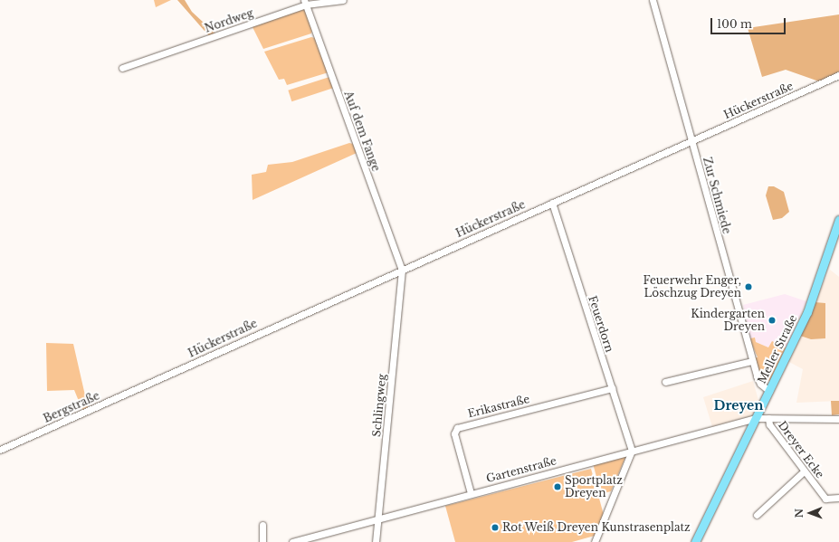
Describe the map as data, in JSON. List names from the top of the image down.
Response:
{
  "streets": {
    "main road": ["Meller Straße"],
    "street": [
      "Nordweg",
      "Hückerstraße",
      "Auf dem Fange",
      "Zur Schmiede",
      "Feuerdorn",
      "Schlingweg",
      "Erikastraße",
      "Bergstraße",
      "Dreyer Ecke",
      "Gartenstraße"
    ]
  },
  "crossings": [
    ["Nordweg", "Auf dem Fange"],
    ["Hückerstraße", "Auf dem Fange"],
    ["Hückerstraße", "Zur Schmiede"],
    ["Hückerstraße", "Feuerdorn"],
    ["Hückerstraße", "Schlingweg"],
    ["Hückerstraße", "Bergstraße"],
    ["Auf dem Fange", "Schlingweg"],
    ["Zur Schmiede", "Meller Straße"],
    ["Feuerdorn", "Erikastraße"],
    ["Feuerdorn", "Gartenstraße"],
    ["Meller Straße", "Gartenstraße"],
    ["Schlingweg", "Gartenstraße"],
    ["Erikastraße", "Gartenstraße"],
    ["Dreyer Ecke", "Gartenstraße"]
  ],
  "districts": ["Dreyen"],
  "places": [
    "Feuerwehr Enger, Löschzug Dreyen",
    "Kindergarten Dreyen",
    "Sportplatz Dreyen",
    "Rot Weiß Dreyen Kunstrasenplatz"
  ],
  "scale_bar": "100 m",
  "north": "left"
}
